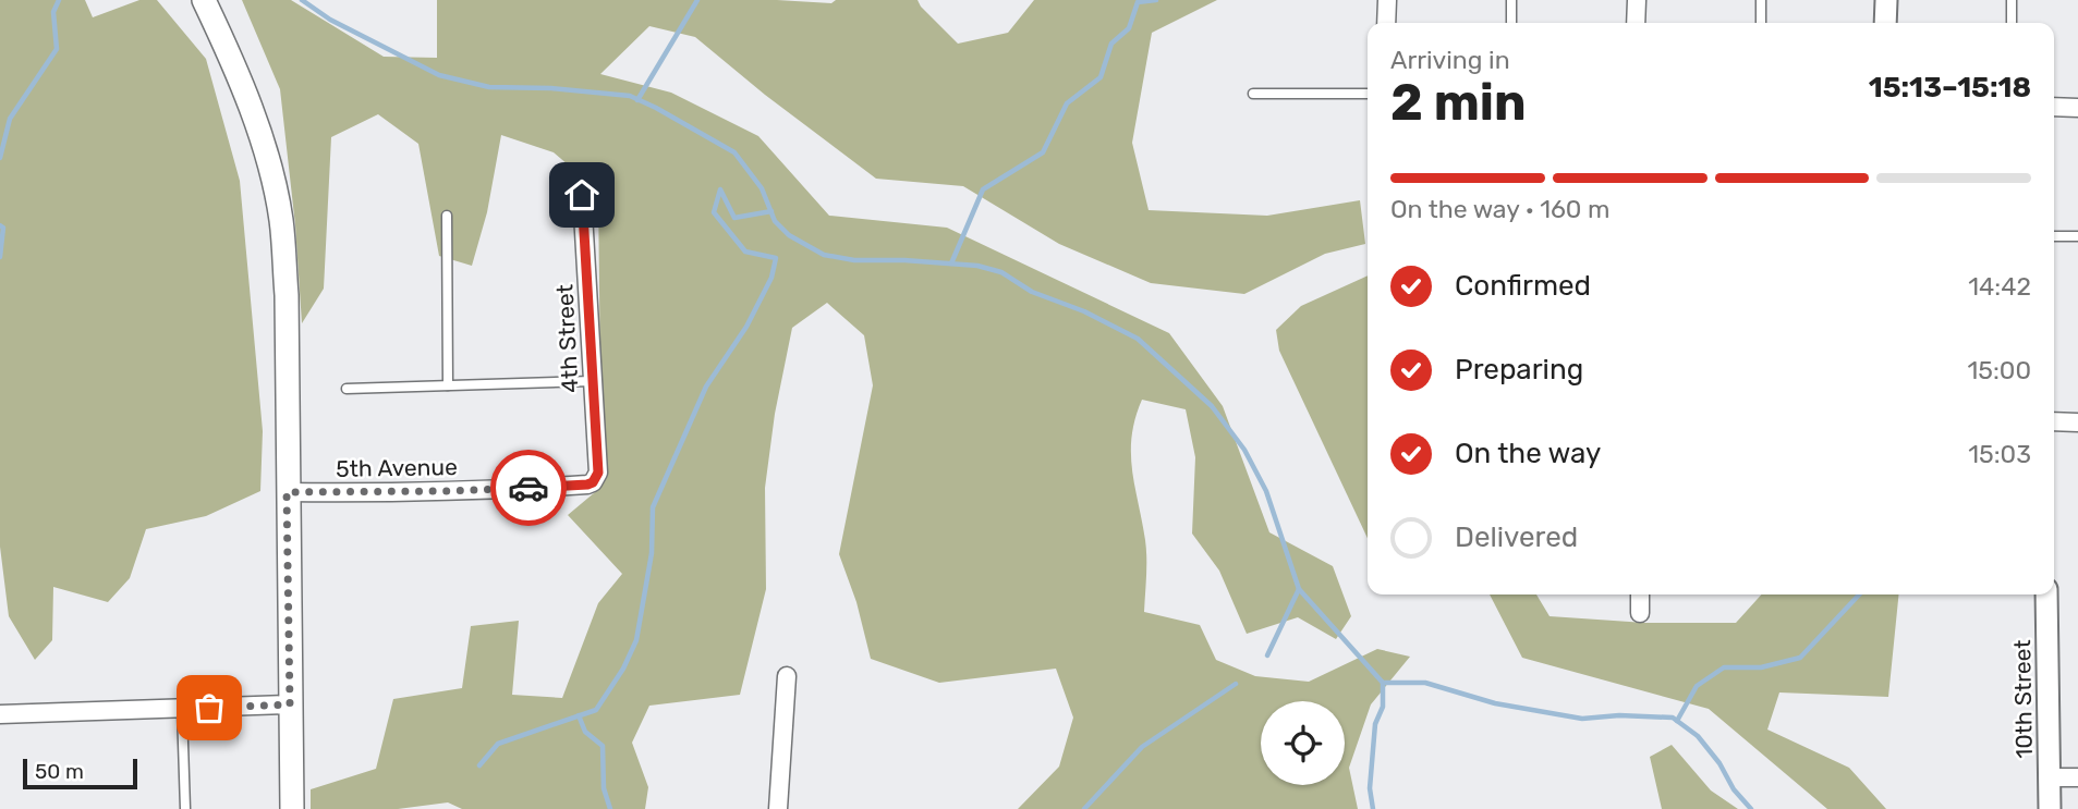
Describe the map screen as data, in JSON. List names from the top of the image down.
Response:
{
  "streets": {
    "street": ["4th Street", "5th Avenue", "10th Street"]
  },
  "crossings": [
    ["4th Street", "5th Avenue"]
  ],
  "scale_bar": "50 m",
  "page": {
    "heading": ["2 min", "Arriving in", "15:13–15:18"],
    "bar": "On the way · 160 m",
    "list": [
      ["Confirmed", "14:42"],
      ["Preparing", "15:00"],
      ["On the way", "15:03"],
      "Delivered"
    ],
    "scale": "50 m"
  }
}
